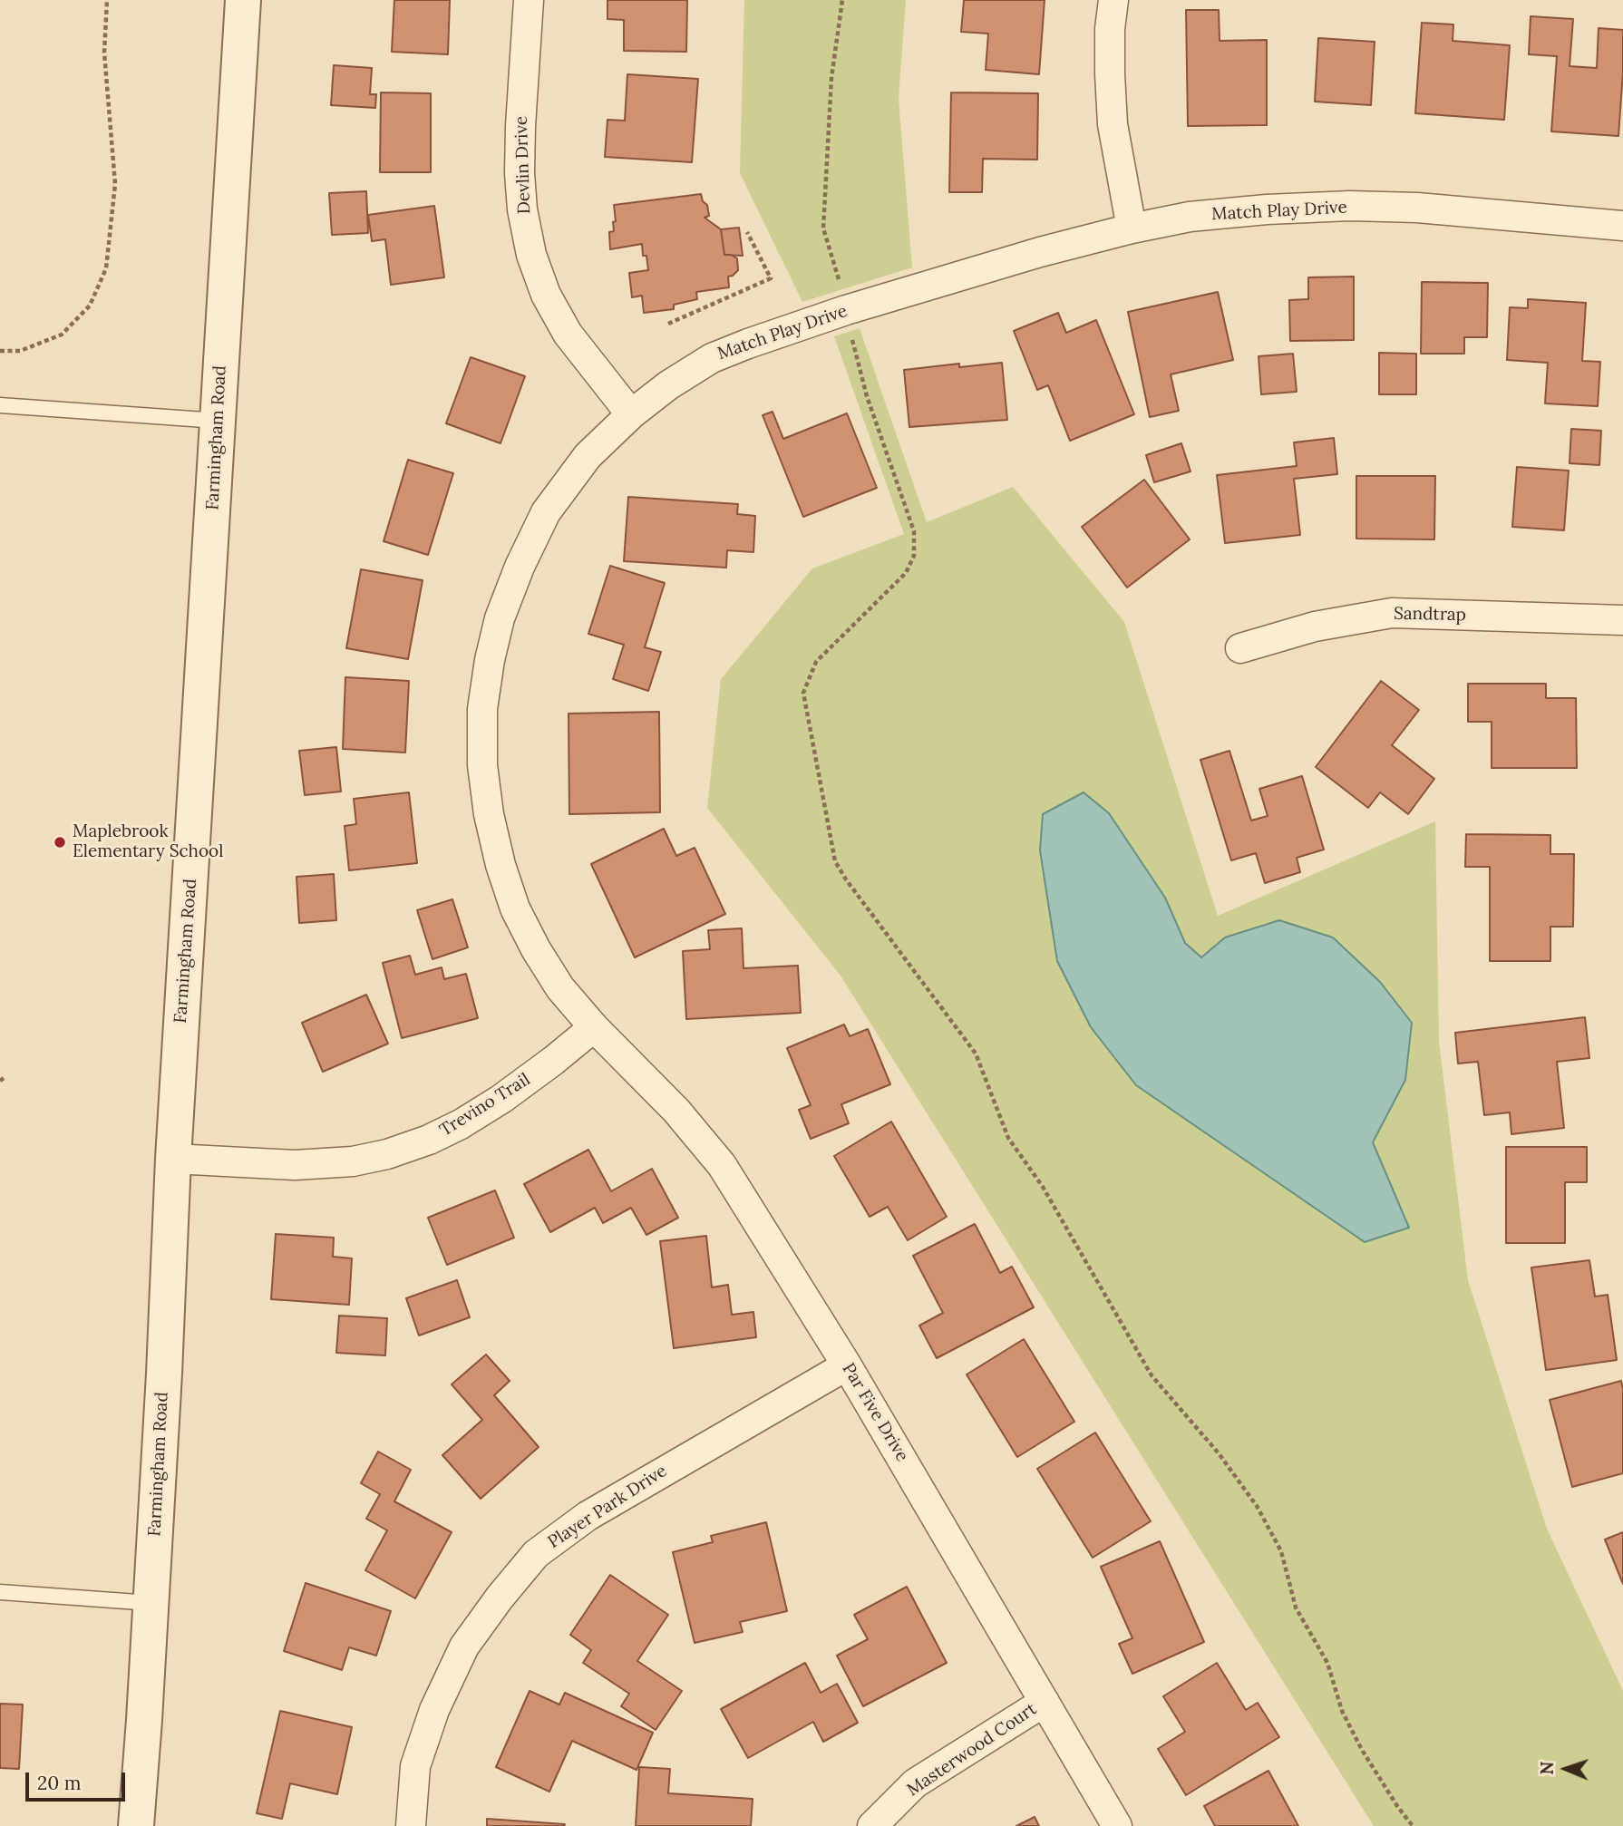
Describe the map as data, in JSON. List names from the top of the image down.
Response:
{
  "streets": {
    "street": [
      "Devlin Drive",
      "Match Play Drive",
      "Farmingham Road",
      "Sandtrap",
      "Trevino Trail",
      "Par Five Drive",
      "Player Park Drive",
      "Masterwood Court"
    ]
  },
  "crossings": [
    ["Devlin Drive", "Match Play Drive"],
    ["Match Play Drive", "Trevino Trail"],
    ["Match Play Drive", "Par Five Drive"],
    ["Farmingham Road", "Trevino Trail"],
    ["Trevino Trail", "Par Five Drive"],
    ["Par Five Drive", "Player Park Drive"],
    ["Par Five Drive", "Masterwood Court"]
  ],
  "places": ["Maplebrook Elementary School"],
  "scale_bar": "20 m",
  "north": "left"
}
